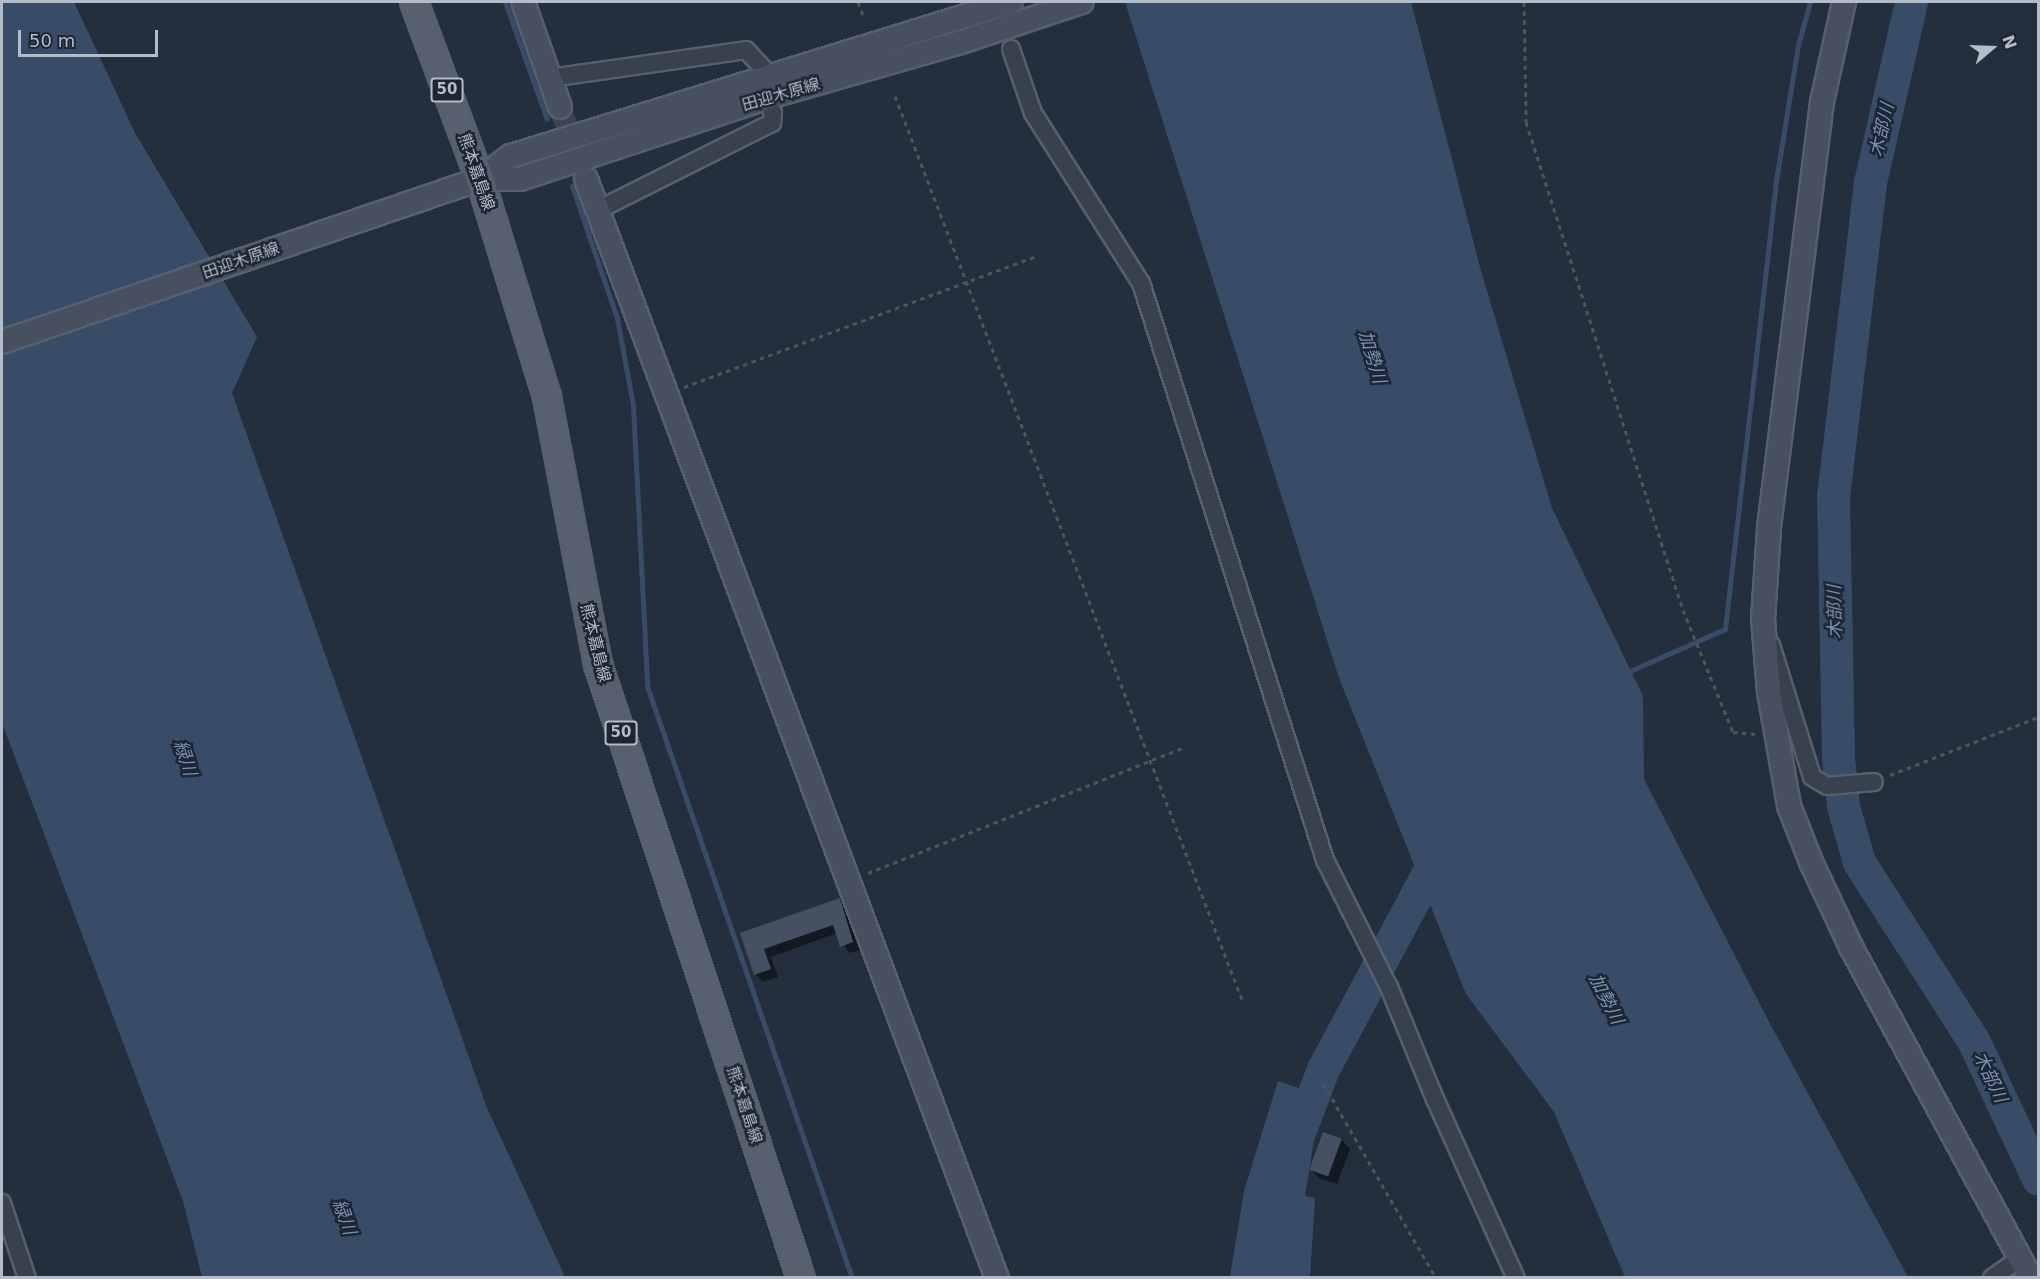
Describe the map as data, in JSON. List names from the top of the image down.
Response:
{
  "streets": {
    "main road": ["50", "熊本嘉島線"],
    "street": ["田迎木原線"]
  },
  "crossings": [
    ["田迎木原線", "熊本嘉島線"]
  ],
  "water": ["木部川", "加勢川", "緑川"],
  "scale_bar": "50 m",
  "north": "right"
}
